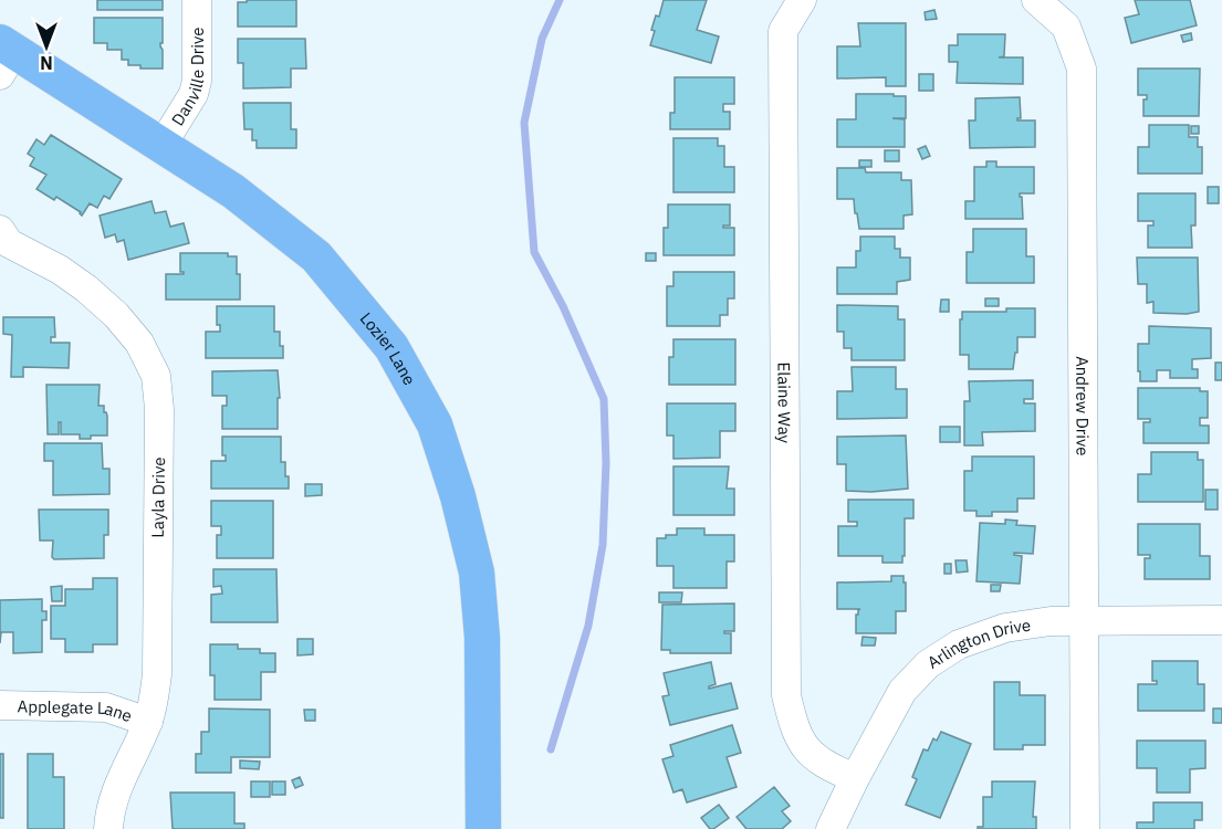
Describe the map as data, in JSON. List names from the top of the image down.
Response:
{
  "streets": {
    "main road": ["Lozier Lane"],
    "street": [
      "Danville Drive",
      "Elaine Way",
      "Andrew Drive",
      "Layla Drive",
      "Arlington Drive",
      "Applegate Lane"
    ]
  },
  "crossings": [
    ["Danville Drive", "Lozier Lane"],
    ["Elaine Way", "Arlington Drive"],
    ["Andrew Drive", "Arlington Drive"],
    ["Layla Drive", "Applegate Lane"]
  ],
  "north": "bottom"
}
